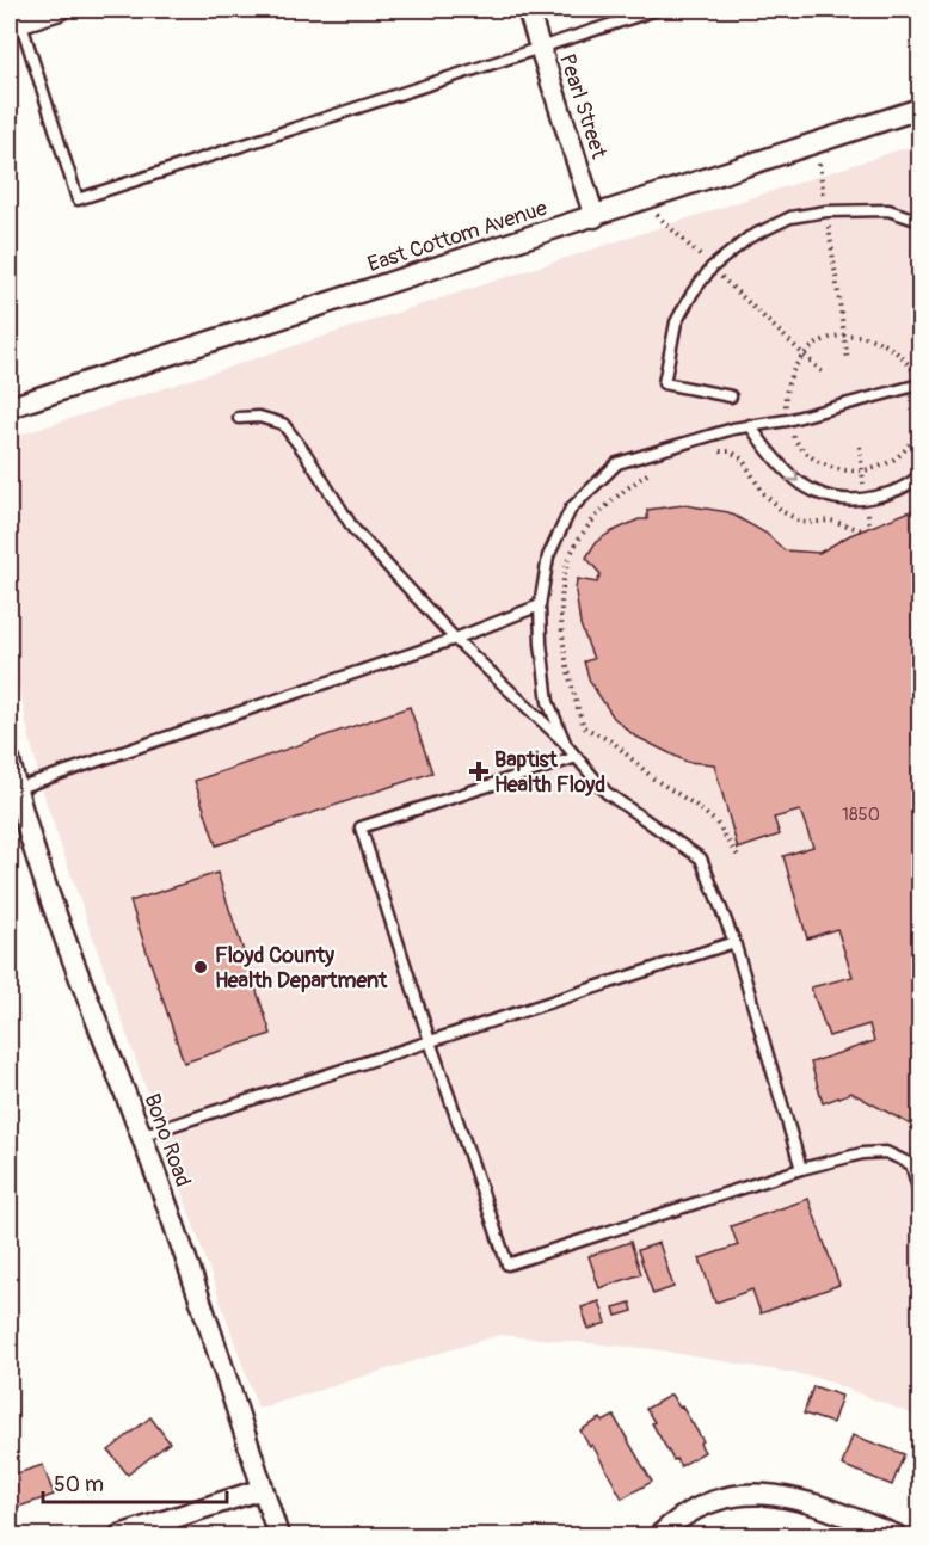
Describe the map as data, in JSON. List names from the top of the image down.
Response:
{
  "streets": {
    "street": ["Pearl Street", "East Cottom Avenue", "Bono Road"]
  },
  "crossings": [
    ["Pearl Street", "East Cottom Avenue"]
  ],
  "places": {
    "health": ["Baptist Health Floyd"],
    "other": ["Floyd County Health Department"]
  },
  "house_numbers": ["1850"],
  "scale_bar": "50 m"
}
